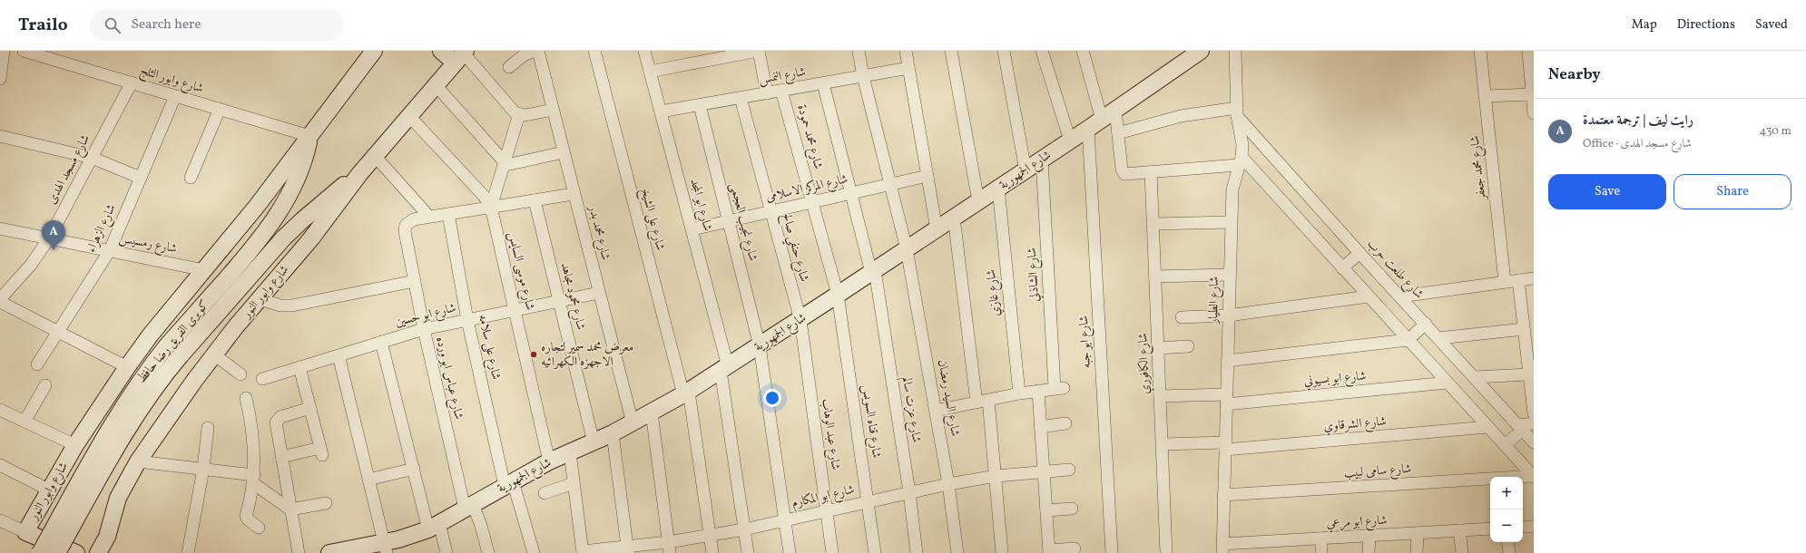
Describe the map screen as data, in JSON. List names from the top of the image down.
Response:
{
  "streets": {
    "street": [
      "شارع النمس",
      "شارع وابور الثلج",
      "شارع محمد حمودة",
      "شارع محمد جعفر",
      "شارع مسجد الهدى",
      "شارع الجمهورية",
      "شارع المركز الاسلامى",
      "شارع ابو المجد",
      "شارع على الشيخ",
      "شارع نجيب العجمى",
      "شارع الزهراء",
      "شارع محمد بدر",
      "شارع رمسيس",
      "شارع حنفي صالح",
      "شارع طلعت حرب",
      "شارع موسى السايس",
      "شارع الشاذلي",
      "شارع وابور النور",
      "شارع غازي",
      "شارع محمود مجاهد",
      "شارع الطيار",
      "شارع ابو حسين",
      "كوبرى الفريق رضا حافظ",
      "شارع ابو جبه",
      "شارع على سلامه",
      "شارع الكافوري",
      "شارع عباس ابو ورده",
      "شارع ابو بسيوني",
      "شارع السيد رمضان",
      "شارع عزت سالم",
      "شارع قناه السويس",
      "شارع الشرقاوي",
      "شارع عبد الوهاب",
      "شارع سامى لبيب",
      "شارع ابو المكارم",
      "شارع ابو مرعي"
    ]
  },
  "crossings": [
    ["شارع النمس", "شارع محمد حمودة"],
    ["شارع النمس", "شارع ابو المجد"],
    ["شارع النمس", "شارع نجيب العجمى"],
    ["شارع النمس", "شارع حنفي صالح"],
    ["شارع النمس", "شارع السيد رمضان"],
    ["شارع النمس", "شارع عزت سالم"],
    ["شارع وابور الثلج", "شارع مسجد الهدى"],
    ["شارع وابور الثلج", "شارع الزهراء"],
    ["شارع وابور الثلج", "شارع وابور النور"],
    ["شارع وابور الثلج", "كوبرى الفريق رضا حافظ"],
    ["شارع محمد حمودة", "شارع الجمهورية"],
    ["شارع محمد حمودة", "شارع المركز الاسلامى"],
    ["شارع محمد حمودة", "شارع قناه السويس"],
    ["شارع مسجد الهدى", "شارع رمسيس"],
    ["شارع الجمهورية", "شارع ابو المجد"],
    ["شارع الجمهورية", "شارع على الشيخ"],
    ["شارع الجمهورية", "شارع نجيب العجمى"],
    ["شارع الجمهورية", "شارع محمد بدر"],
    ["شارع الجمهورية", "شارع حنفي صالح"],
    ["شارع الجمهورية", "شارع موسى السايس"],
    ["شارع الجمهورية", "شارع الشاذلي"],
    ["شارع الجمهورية", "شارع غازي"],
    ["شارع الجمهورية", "شارع محمود مجاهد"],
    ["شارع الجمهورية", "شارع ابو جبه"],
    ["شارع الجمهورية", "شارع على سلامه"],
    ["شارع الجمهورية", "شارع عباس ابو ورده"],
    ["شارع الجمهورية", "شارع السيد رمضان"],
    ["شارع الجمهورية", "شارع عزت سالم"],
    ["شارع الجمهورية", "شارع قناه السويس"],
    ["شارع الجمهورية", "شارع عبد الوهاب"],
    ["شارع المركز الاسلامى", "شارع ابو المجد"],
    ["شارع المركز الاسلامى", "شارع نجيب العجمى"],
    ["شارع المركز الاسلامى", "شارع حنفي صالح"],
    ["شارع المركز الاسلامى", "شارع السيد رمضان"],
    ["شارع المركز الاسلامى", "شارع عزت سالم"],
    ["شارع ابو المجد", "شارع ابو المكارم"],
    ["شارع على الشيخ", "شارع ابو المكارم"],
    ["شارع نجيب العجمى", "شارع ابو المكارم"],
    ["شارع الزهراء", "شارع رمسيس"],
    ["شارع محمد بدر", "شارع ابو حسين"],
    ["شارع رمسيس", "شارع وابور النور"],
    ["شارع حنفي صالح", "شارع عبد الوهاب"],
    ["شارع طلعت حرب", "شارع الطيار"],
    ["شارع موسى السايس", "شارع وابور النور"],
    ["شارع موسى السايس", "شارع ابو حسين"],
    ["شارع وابور النور", "كوبرى الفريق رضا حافظ"],
    ["شارع محمود مجاهد", "شارع ابو حسين"],
    ["شارع الطيار", "شارع ابو بسيوني"],
    ["شارع الطيار", "شارع الشرقاوي"],
    ["شارع الطيار", "شارع سامى لبيب"],
    ["شارع الطيار", "شارع ابو مرعي"],
    ["شارع ابو حسين", "شارع على سلامه"],
    ["شارع ابو حسين", "شارع عباس ابو ورده"],
    ["شارع الكافوري", "شارع ابو بسيوني"],
    ["شارع الكافوري", "شارع الشرقاوي"],
    ["شارع السيد رمضان", "شارع ابو المكارم"],
    ["شارع عزت سالم", "شارع ابو المكارم"],
    ["شارع قناه السويس", "شارع ابو المكارم"],
    ["شارع عبد الوهاب", "شارع ابو المكارم"]
  ],
  "places": ["معرض محمد سمير لتجاره الاجهزه الكهرائيه"],
  "page": {
    "header": "Trailo",
    "search": "Search here",
    "nav": ["Map", "Directions", "Saved"],
    "heading": "Nearby",
    "list": [
      {
        "mark": "A",
        "name": "رايت ليف | ترجمة معتمدة",
        "note": "Office · شارع مسجد الهدى",
        "value": "430 m"
      }
    ],
    "buttons": ["Save", "Share"],
    "pins": "A",
    "map_buttons": ["+", "−"]
  }
}
